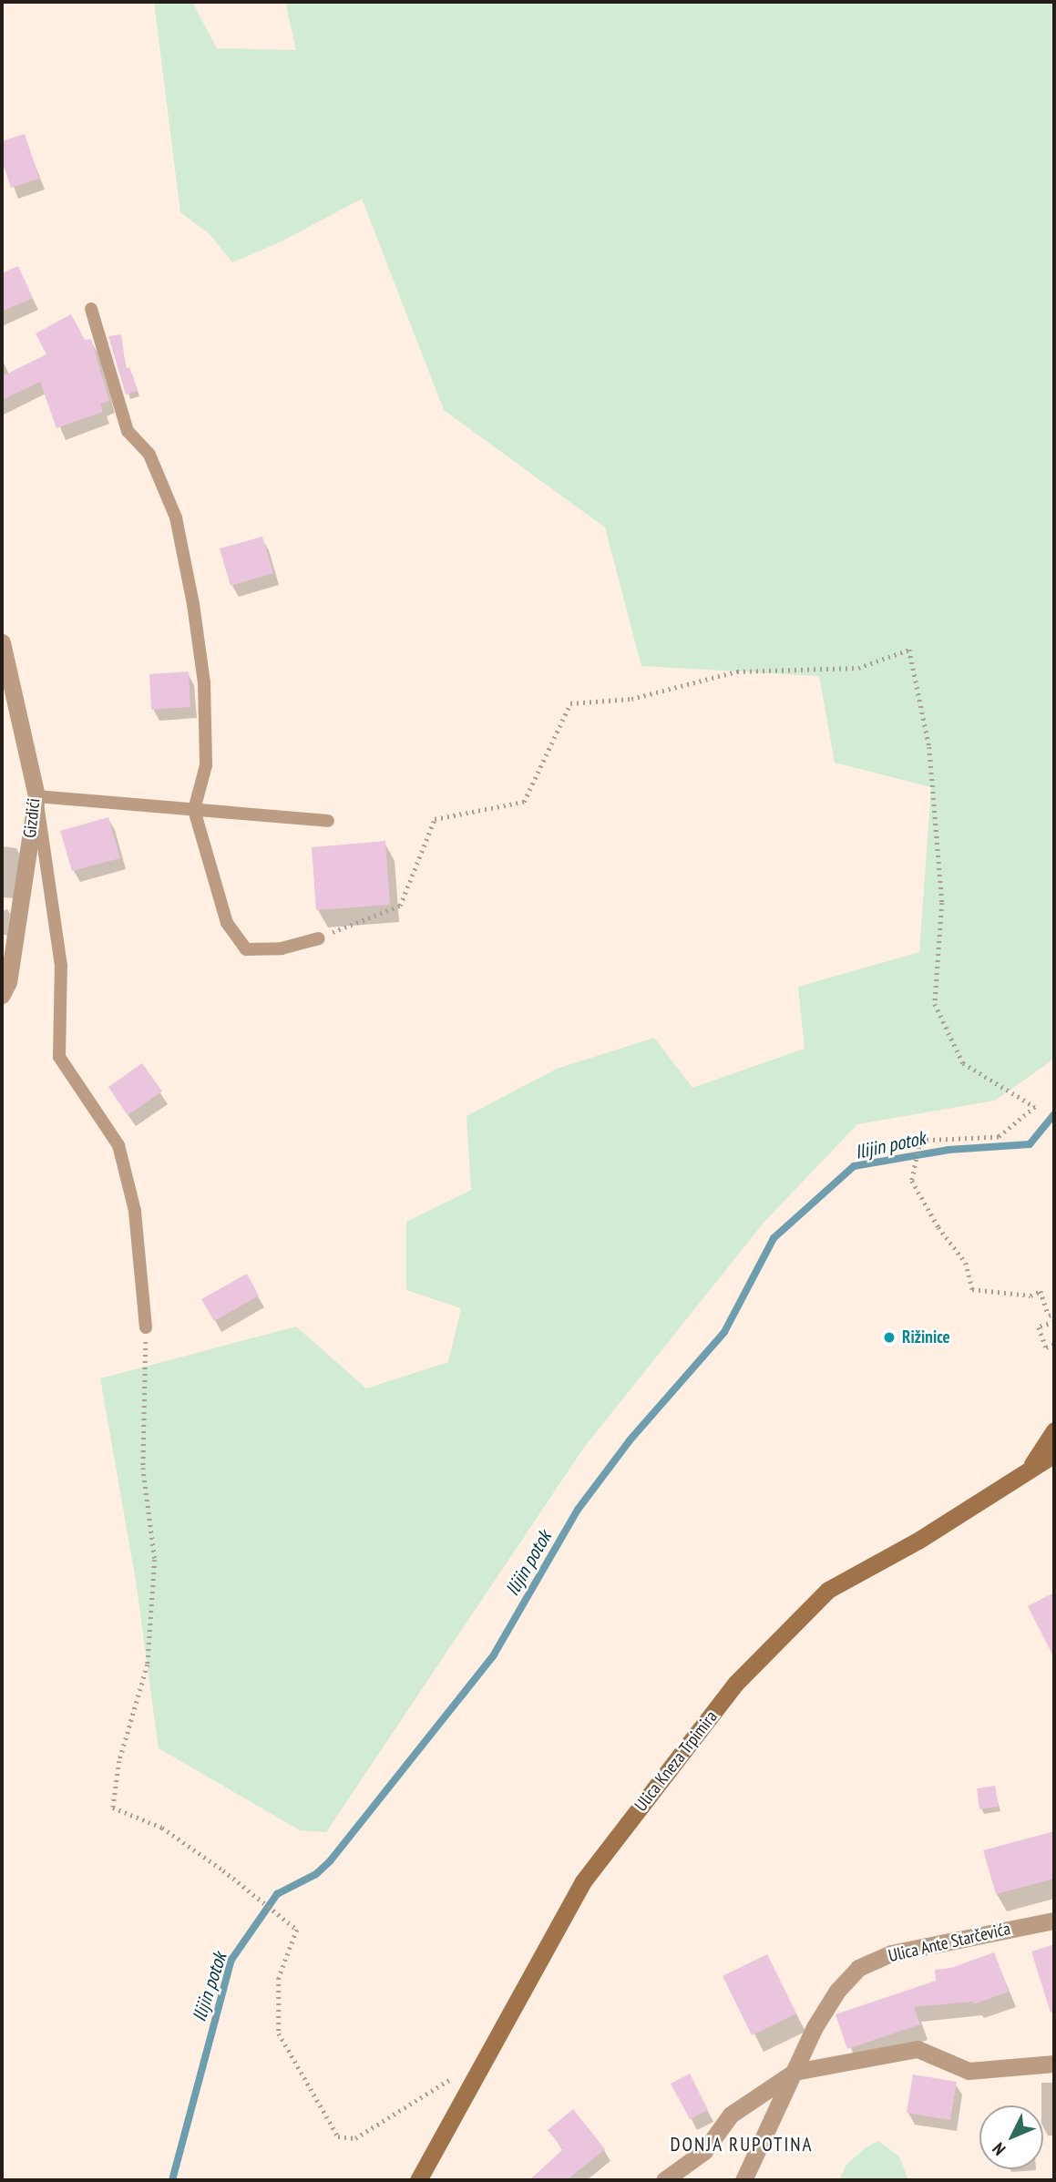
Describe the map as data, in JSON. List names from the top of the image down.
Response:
{
  "streets": {
    "main road": ["Ulica Kneza Trpimira"],
    "street": ["Gizdići", "Ulica Ante Starčevića"]
  },
  "districts": ["DONJA RUPOTINA"],
  "water": ["Ilijin potok"],
  "places": ["Rižinice"],
  "north": "bottom left"
}
